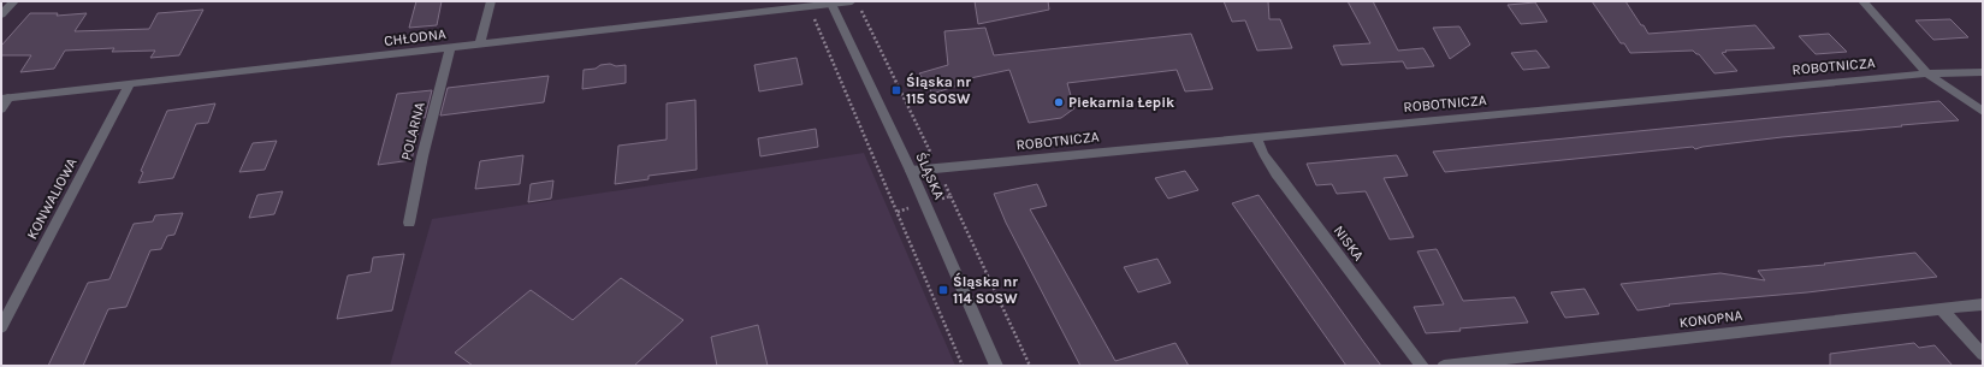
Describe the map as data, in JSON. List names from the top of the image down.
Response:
{
  "streets": {
    "street": [
      "CHŁODNA",
      "ROBOTNICZA",
      "POLARNA",
      "ŚLĄSKA",
      "KONWALIOWA",
      "NISKA",
      "KONOPNA"
    ]
  },
  "crossings": [
    ["CHŁODNA", "POLARNA"],
    ["CHŁODNA", "ŚLĄSKA"],
    ["CHŁODNA", "KONWALIOWA"],
    ["ROBOTNICZA", "ŚLĄSKA"],
    ["ROBOTNICZA", "NISKA"]
  ],
  "places": {
    "transit": ["Śląska nr 115 SOSW", "Śląska nr 114 SOSW"],
    "other": ["Piekarnia Łepik"]
  }
}
